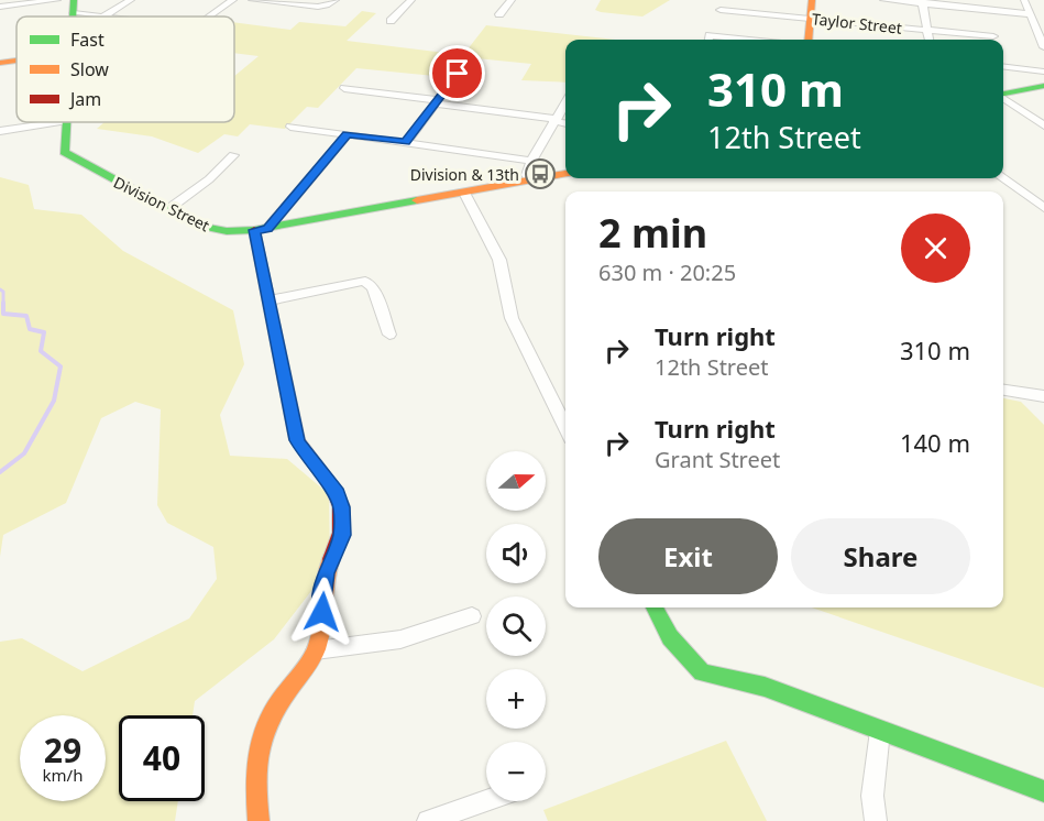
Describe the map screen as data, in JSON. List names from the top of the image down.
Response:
{
  "streets": {
    "street": ["Taylor Street", "Division Street"]
  },
  "places": {
    "bus stop": ["Division & 13th"]
  },
  "legend": ["Fast", "Slow", "Jam"],
  "north": "right",
  "page": {
    "turn": ["310 m", "12th Street"],
    "heading": ["2 min", "630 m · 20:25"],
    "list": [
      {
        "name": "Turn right",
        "note": "12th Street",
        "value": "310 m"
      },
      {
        "name": "Turn right",
        "note": "Grant Street",
        "value": "140 m"
      }
    ],
    "map_buttons": ["+", "−"],
    "buttons": ["Exit", "Share"],
    "speed": "29 km/h",
    "limit": "40"
  }
}
